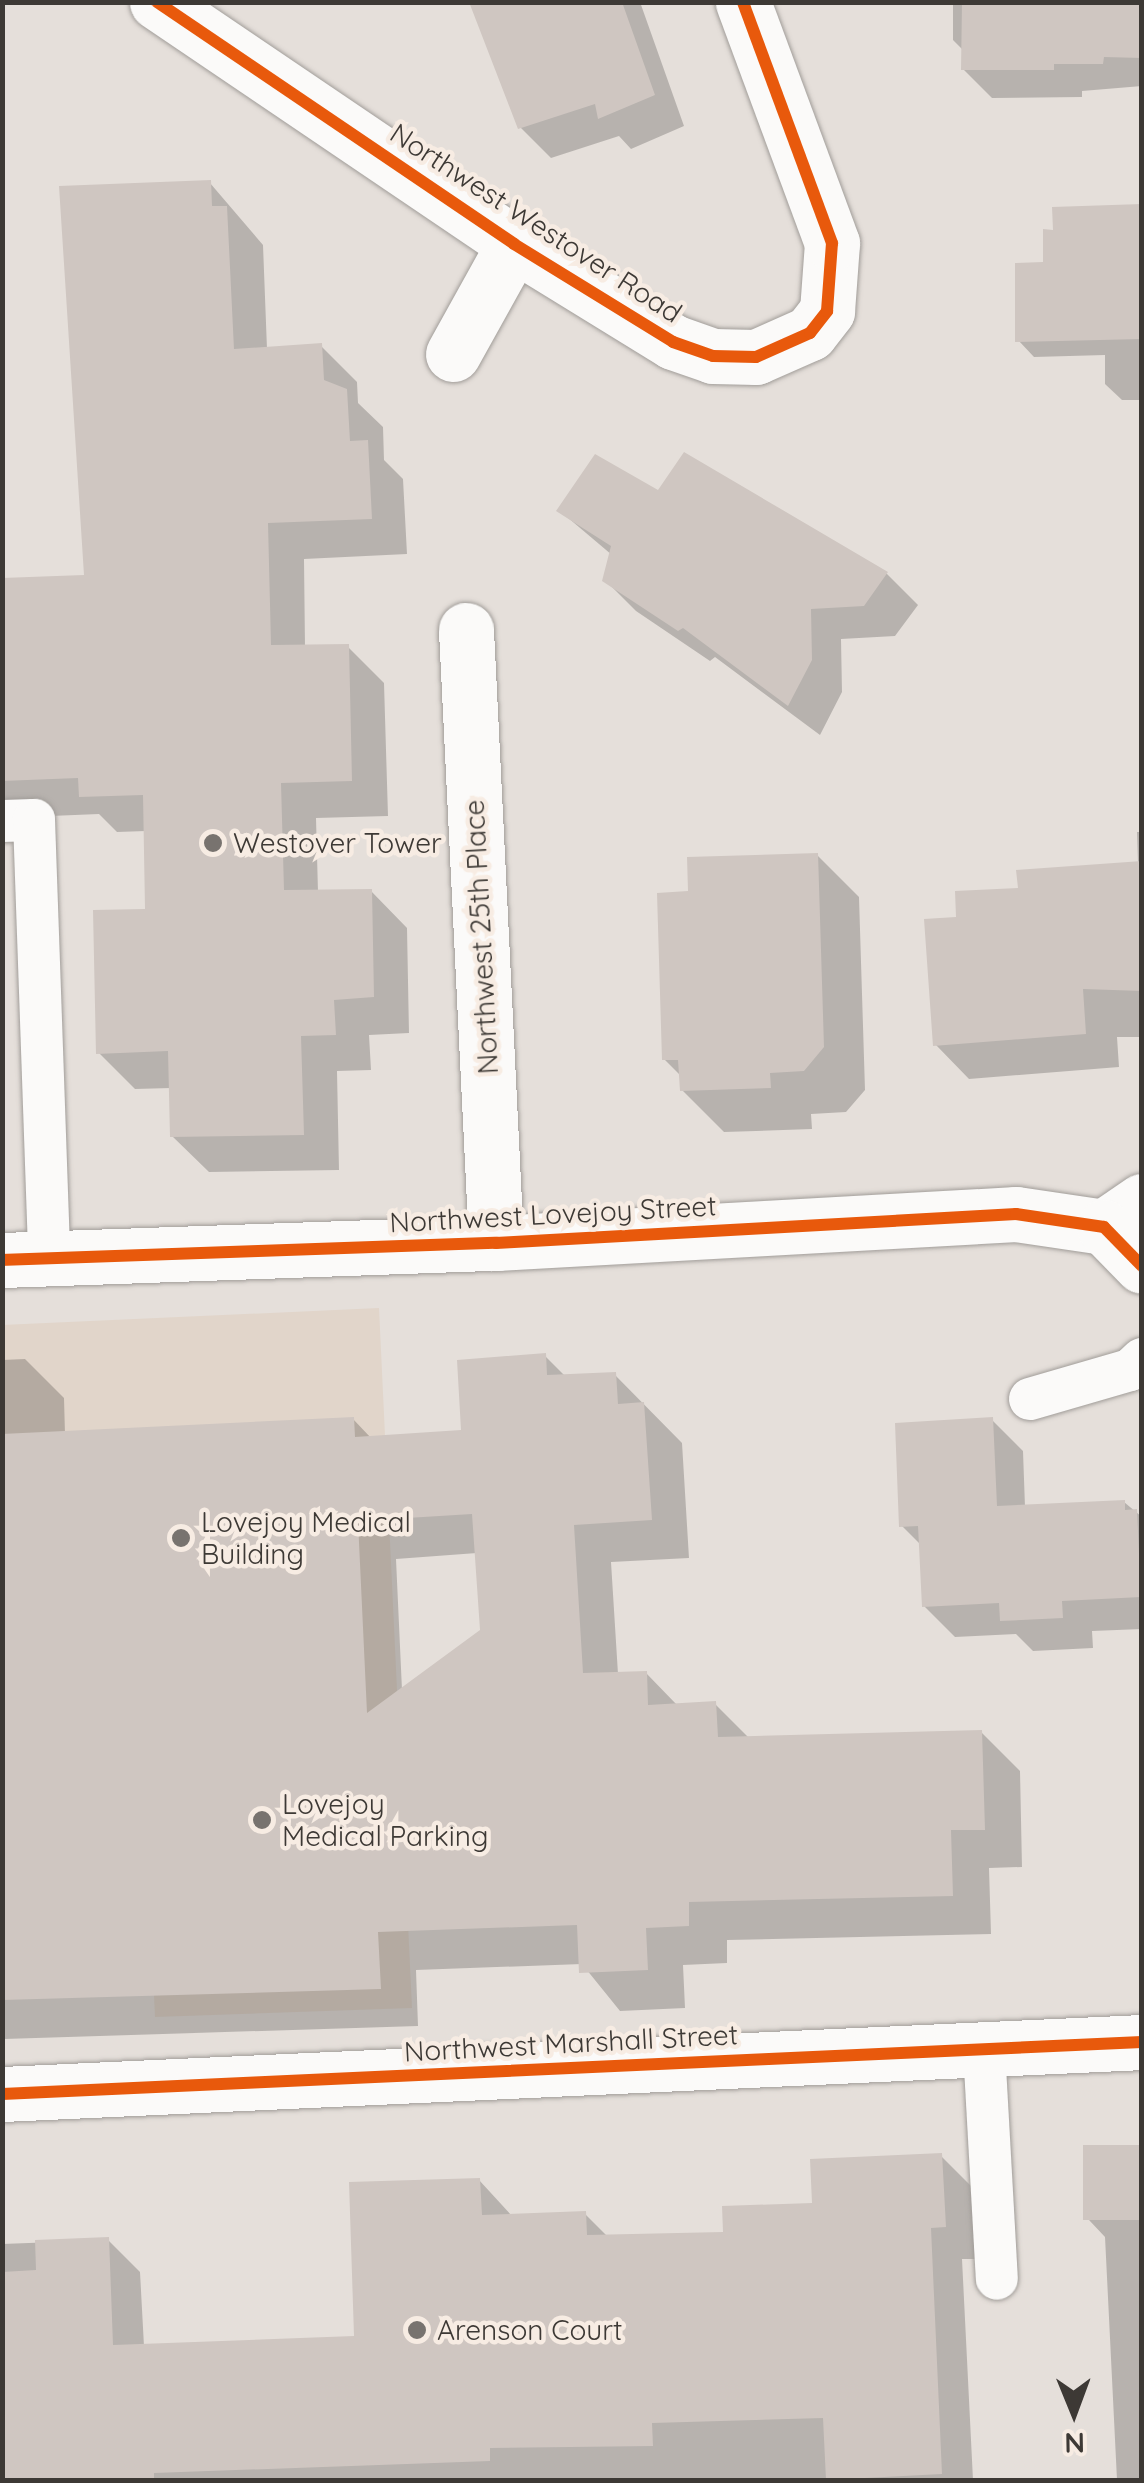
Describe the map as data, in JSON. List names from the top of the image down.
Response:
{
  "streets": {
    "street": [
      "Northwest Westover Road",
      "Northwest 25th Place",
      "Northwest Lovejoy Street",
      "Northwest Marshall Street"
    ]
  },
  "crossings": [
    ["Northwest 25th Place", "Northwest Lovejoy Street"]
  ],
  "places": [
    "Westover Tower",
    "Lovejoy Medical Building",
    "Lovejoy Medical Parking",
    "Arenson Court"
  ],
  "north": "bottom"
}
